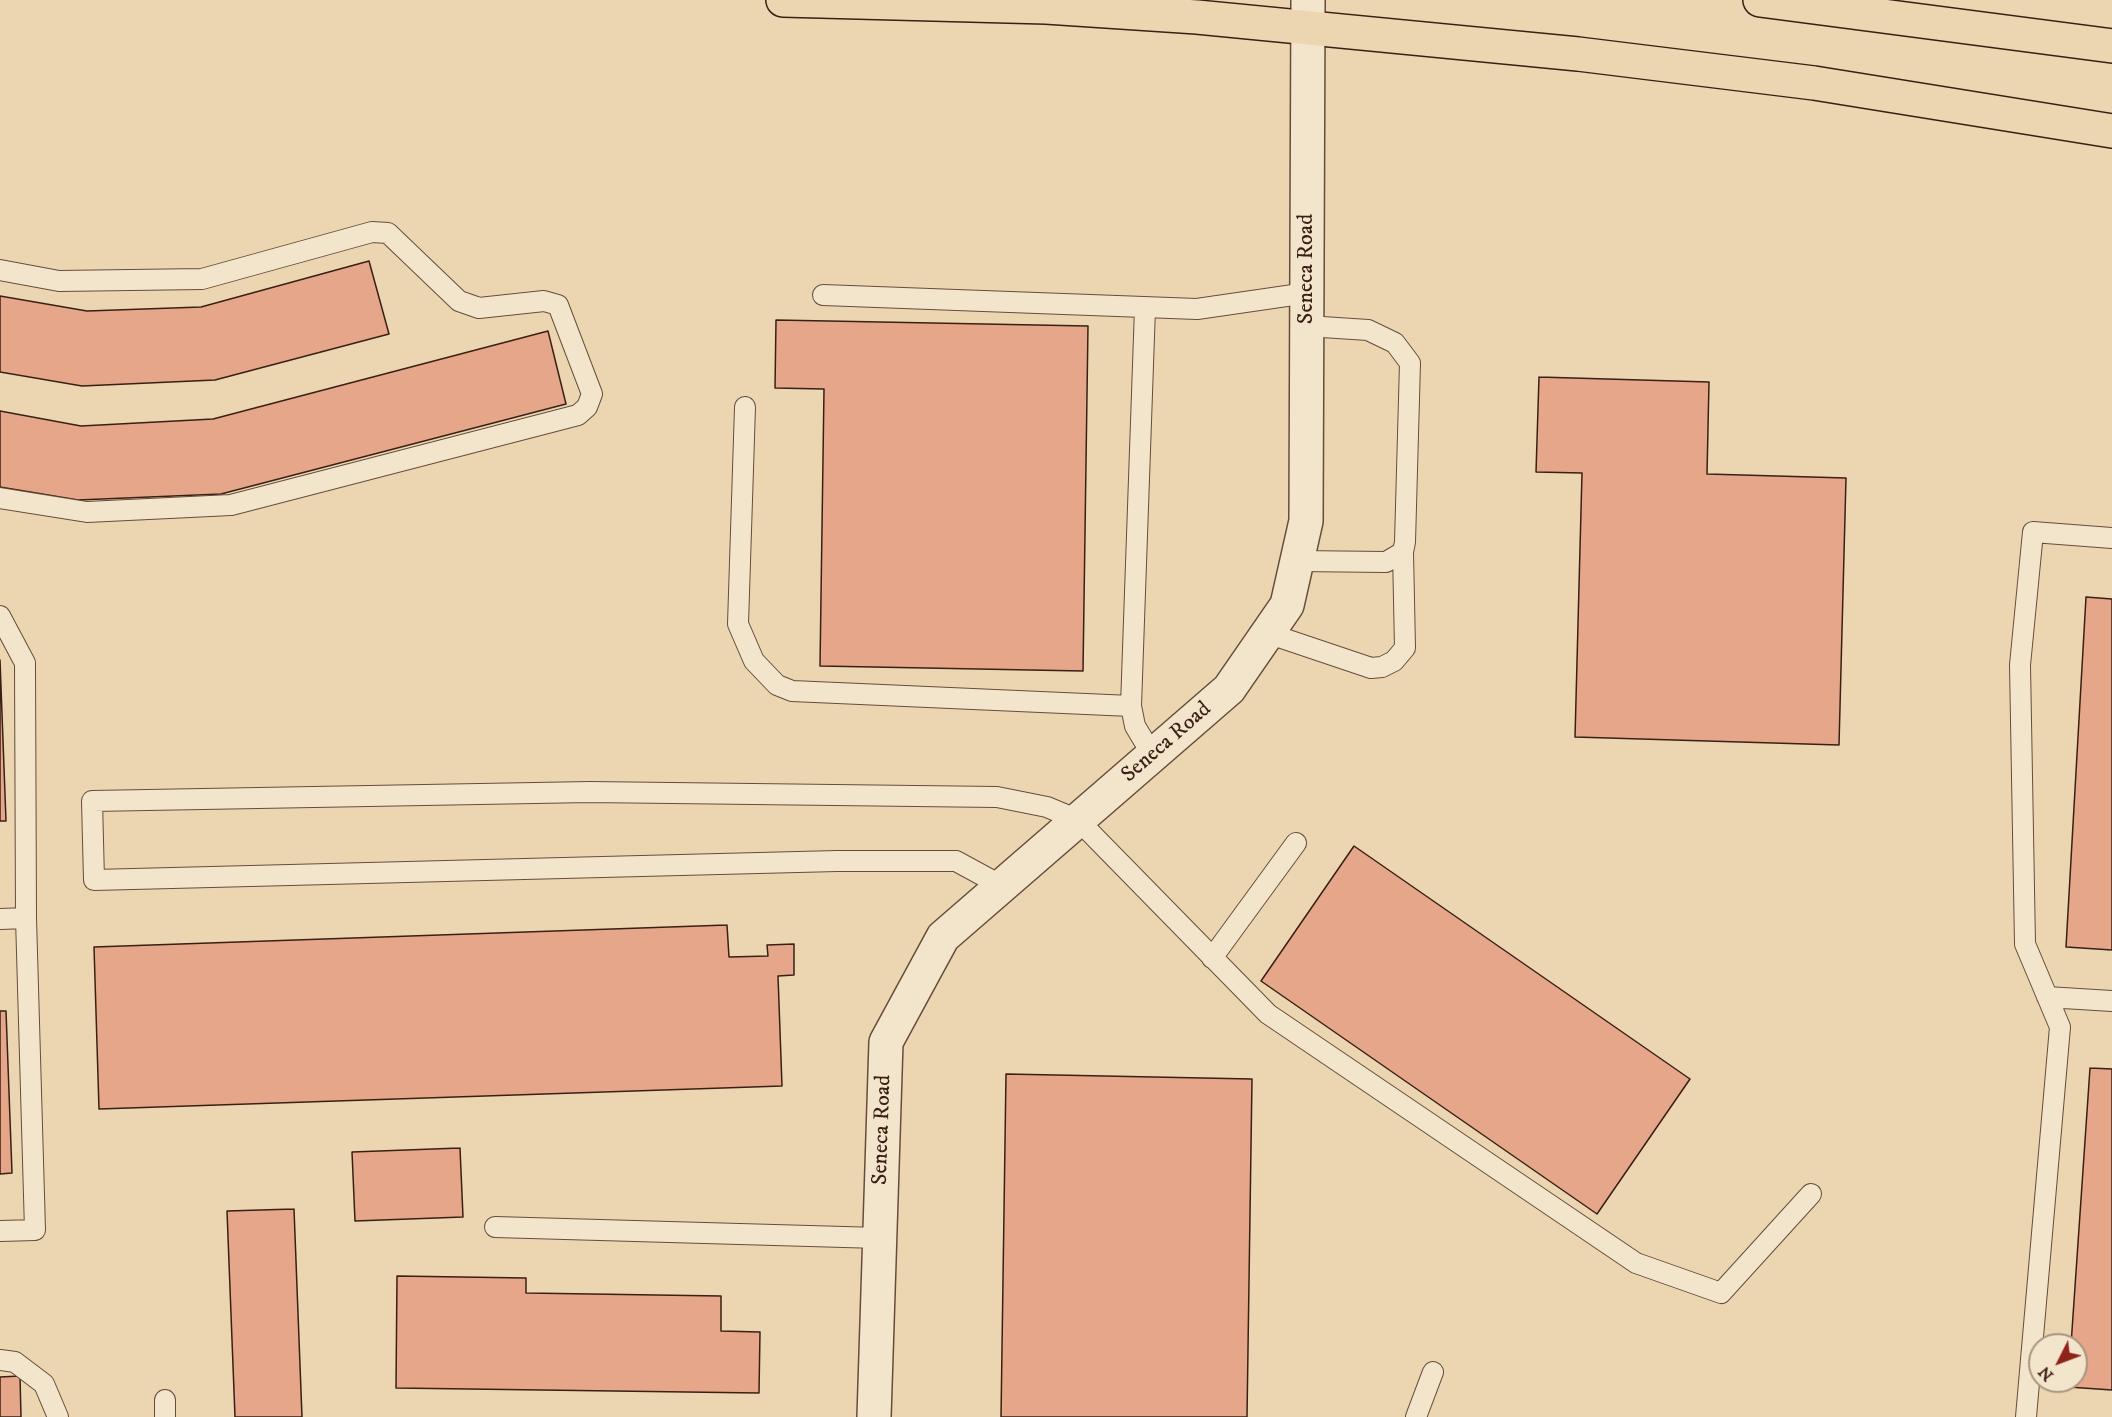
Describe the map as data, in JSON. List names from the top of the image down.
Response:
{
  "streets": {
    "street": ["Seneca Road"]
  },
  "north": "bottom left"
}
